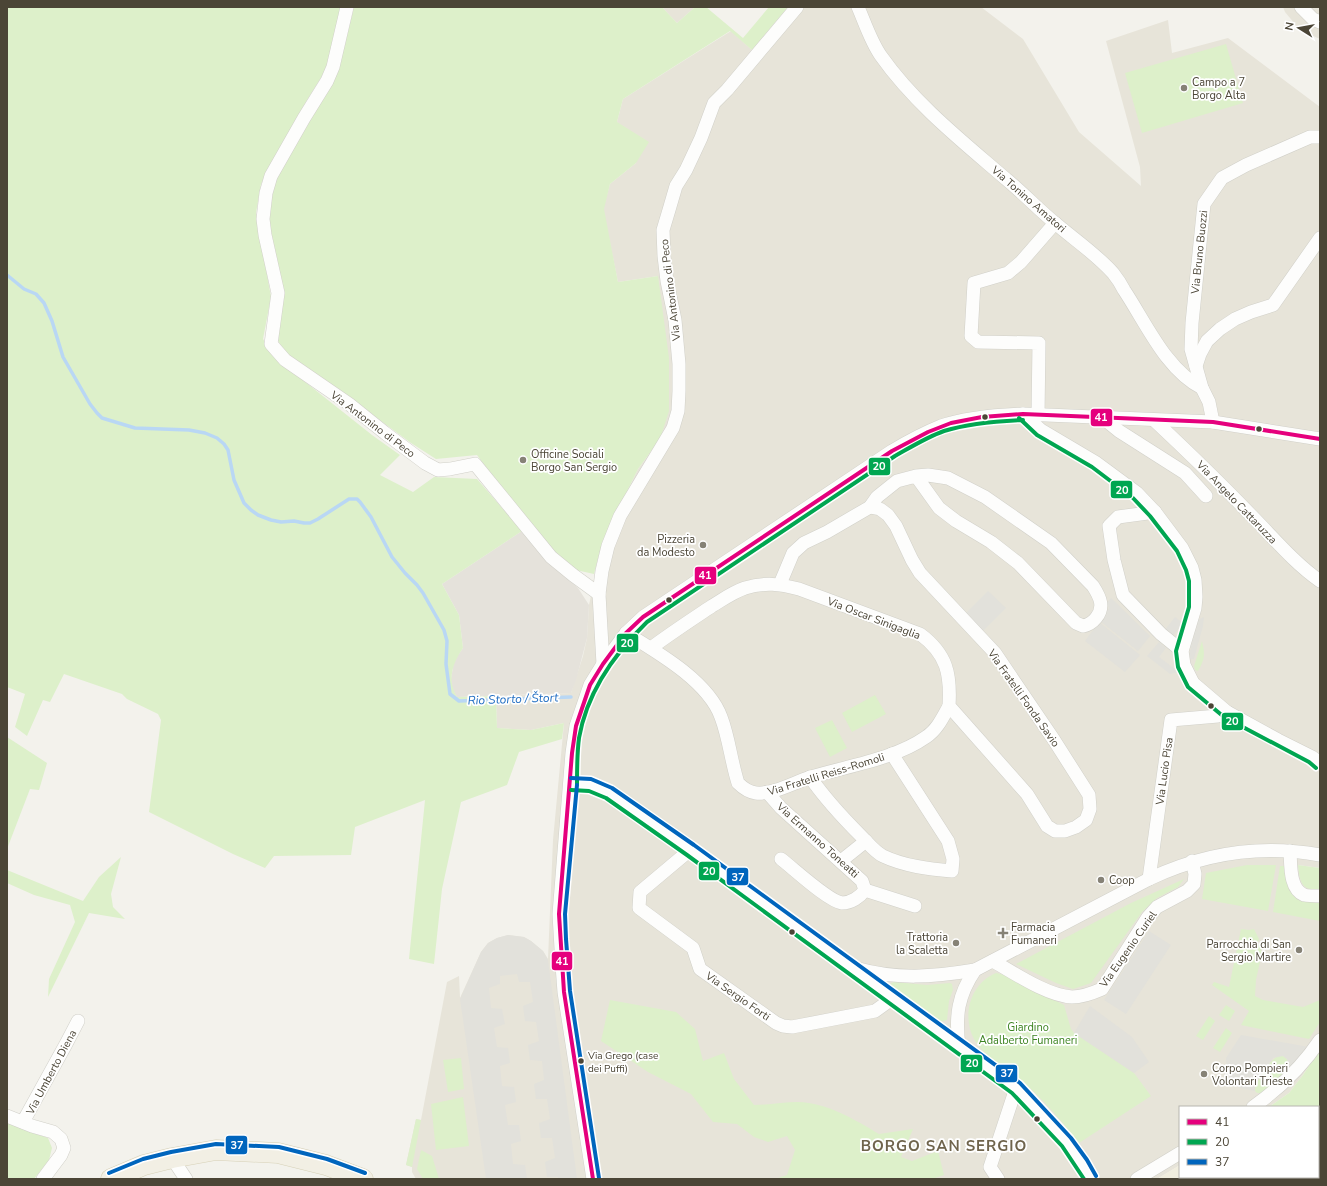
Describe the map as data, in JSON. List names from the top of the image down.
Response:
{
  "streets": {
    "street": [
      "Via Tonino Amatori",
      "Via Bruno Buozzi",
      "Via Antonino di Peco",
      "Via Angelo Cattaruzza",
      "Via Oscar Sinigaglia",
      "Via Fratelli Fonda Savio",
      "Via Lucio Pisa",
      "Via Fratelli Reiss-Romoli",
      "Via Ermanno Toneatti",
      "Via Eugenio Curiel",
      "Via Sergio Forti",
      "Via Umberto Diena"
    ]
  },
  "crossings": [
    ["Via Tonino Amatori", "Via Bruno Buozzi"],
    ["Via Oscar Sinigaglia", "Via Fratelli Fonda Savio"],
    ["Via Oscar Sinigaglia", "Via Fratelli Reiss-Romoli"],
    ["Via Fratelli Fonda Savio", "Via Fratelli Reiss-Romoli"],
    ["Via Fratelli Reiss-Romoli", "Via Ermanno Toneatti"]
  ],
  "districts": ["BORGO SAN SERGIO"],
  "water": ["Rio Storto / Štort"],
  "parks": ["Giardino Adalberto Fumaneri"],
  "places": {
    "other": [
      "Campo a 7 Borgo Alta",
      "Officine Sociali Borgo San Sergio",
      "Pizzeria da Modesto",
      "Coop",
      "Trattoria la Scaletta",
      "Parrocchia di San Sergio Martire",
      "Via Grego (case dei Puffi)",
      "Corpo Pompieri Volontari Trieste"
    ],
    "health": ["Farmacia Fumaneri"]
  },
  "lines": ["transit line 41", "transit line 20", "transit line 37"],
  "legend": ["41", "20", "37"],
  "north": "left"
}
